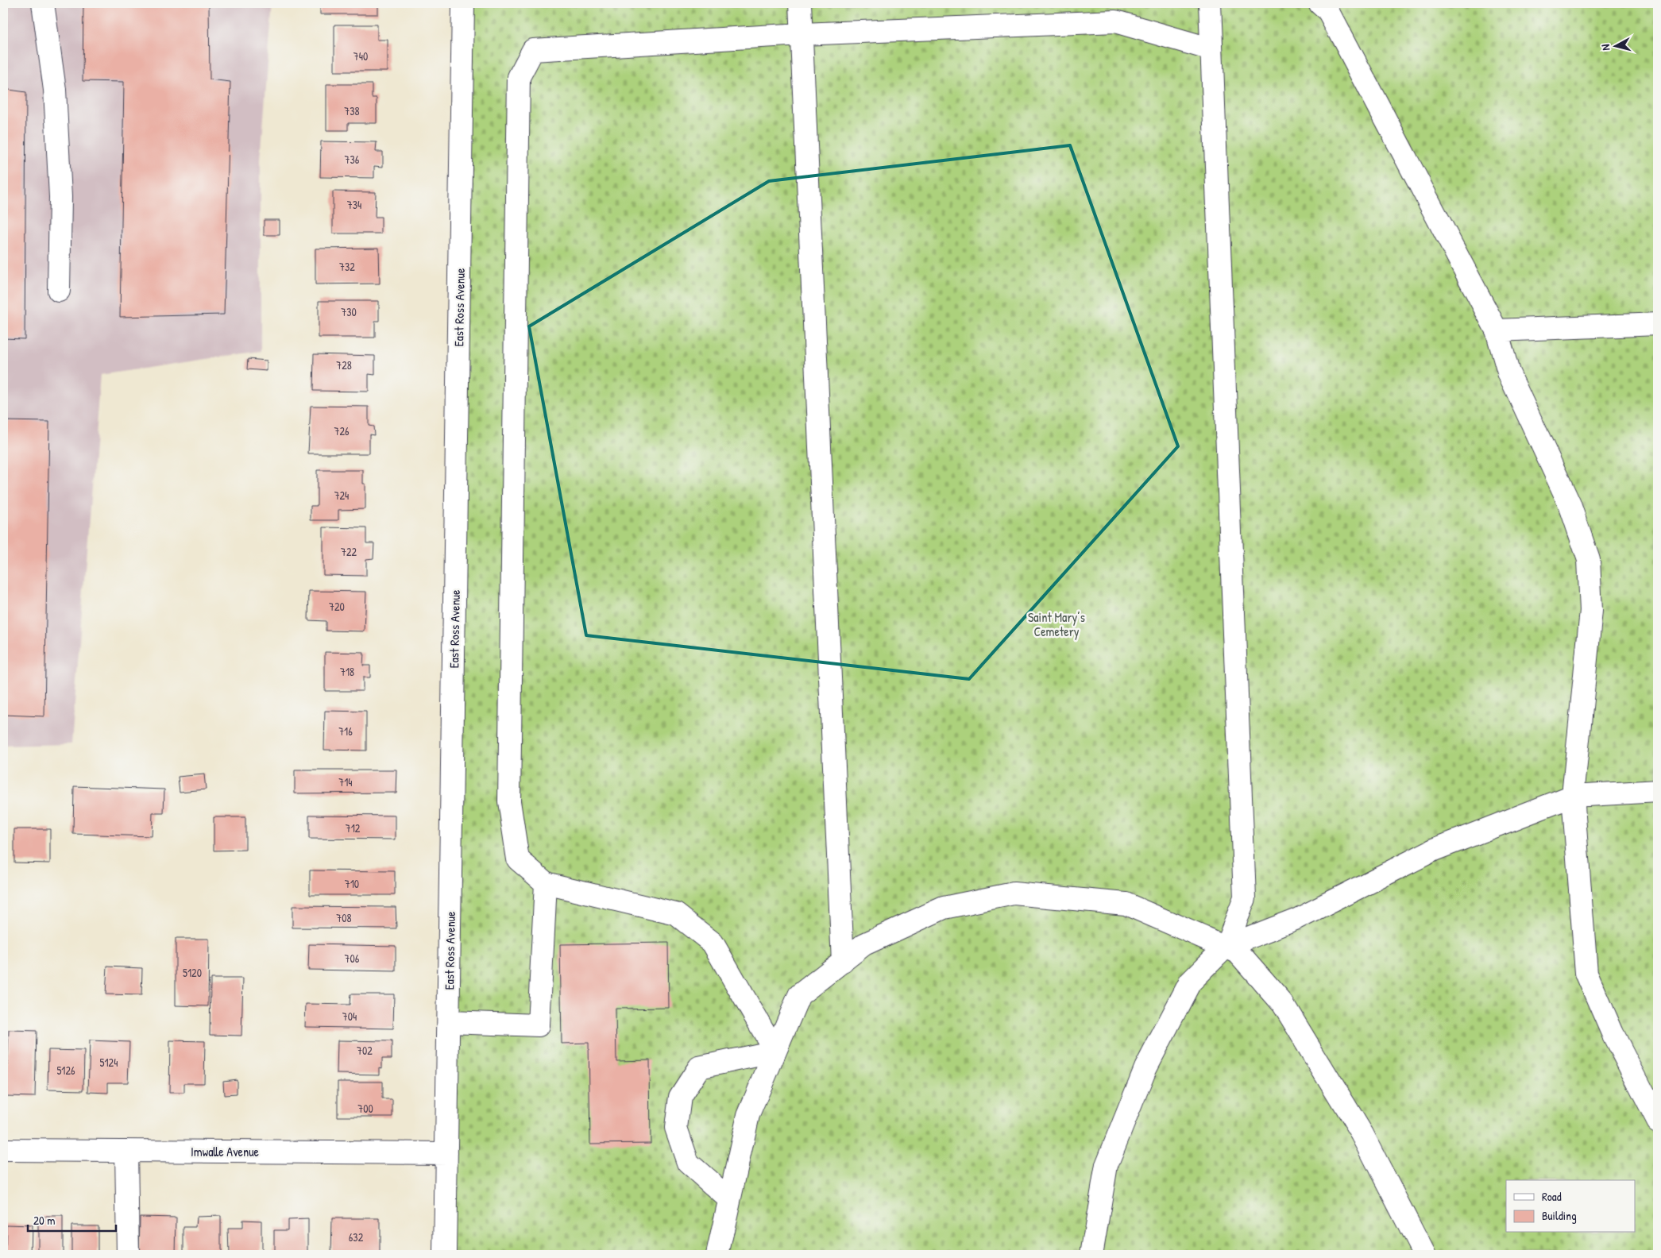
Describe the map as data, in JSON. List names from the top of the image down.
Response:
{
  "streets": {
    "street": ["East Ross Avenue", "Imwalle Avenue"]
  },
  "crossings": [
    ["East Ross Avenue", "Imwalle Avenue"]
  ],
  "parks": ["Saint Mary’s Cemetery"],
  "house_numbers": [
    "740",
    "738",
    "736",
    "734",
    "732",
    "730",
    "728",
    "726",
    "724",
    "722",
    "720",
    "718",
    "716",
    "714",
    "712",
    "710",
    "708",
    "706",
    "5120",
    "704",
    "702",
    "5124",
    "5126",
    "700",
    "632"
  ],
  "legend": ["Road", "Building"],
  "scale_bar": "20 m",
  "north": "left"
}
